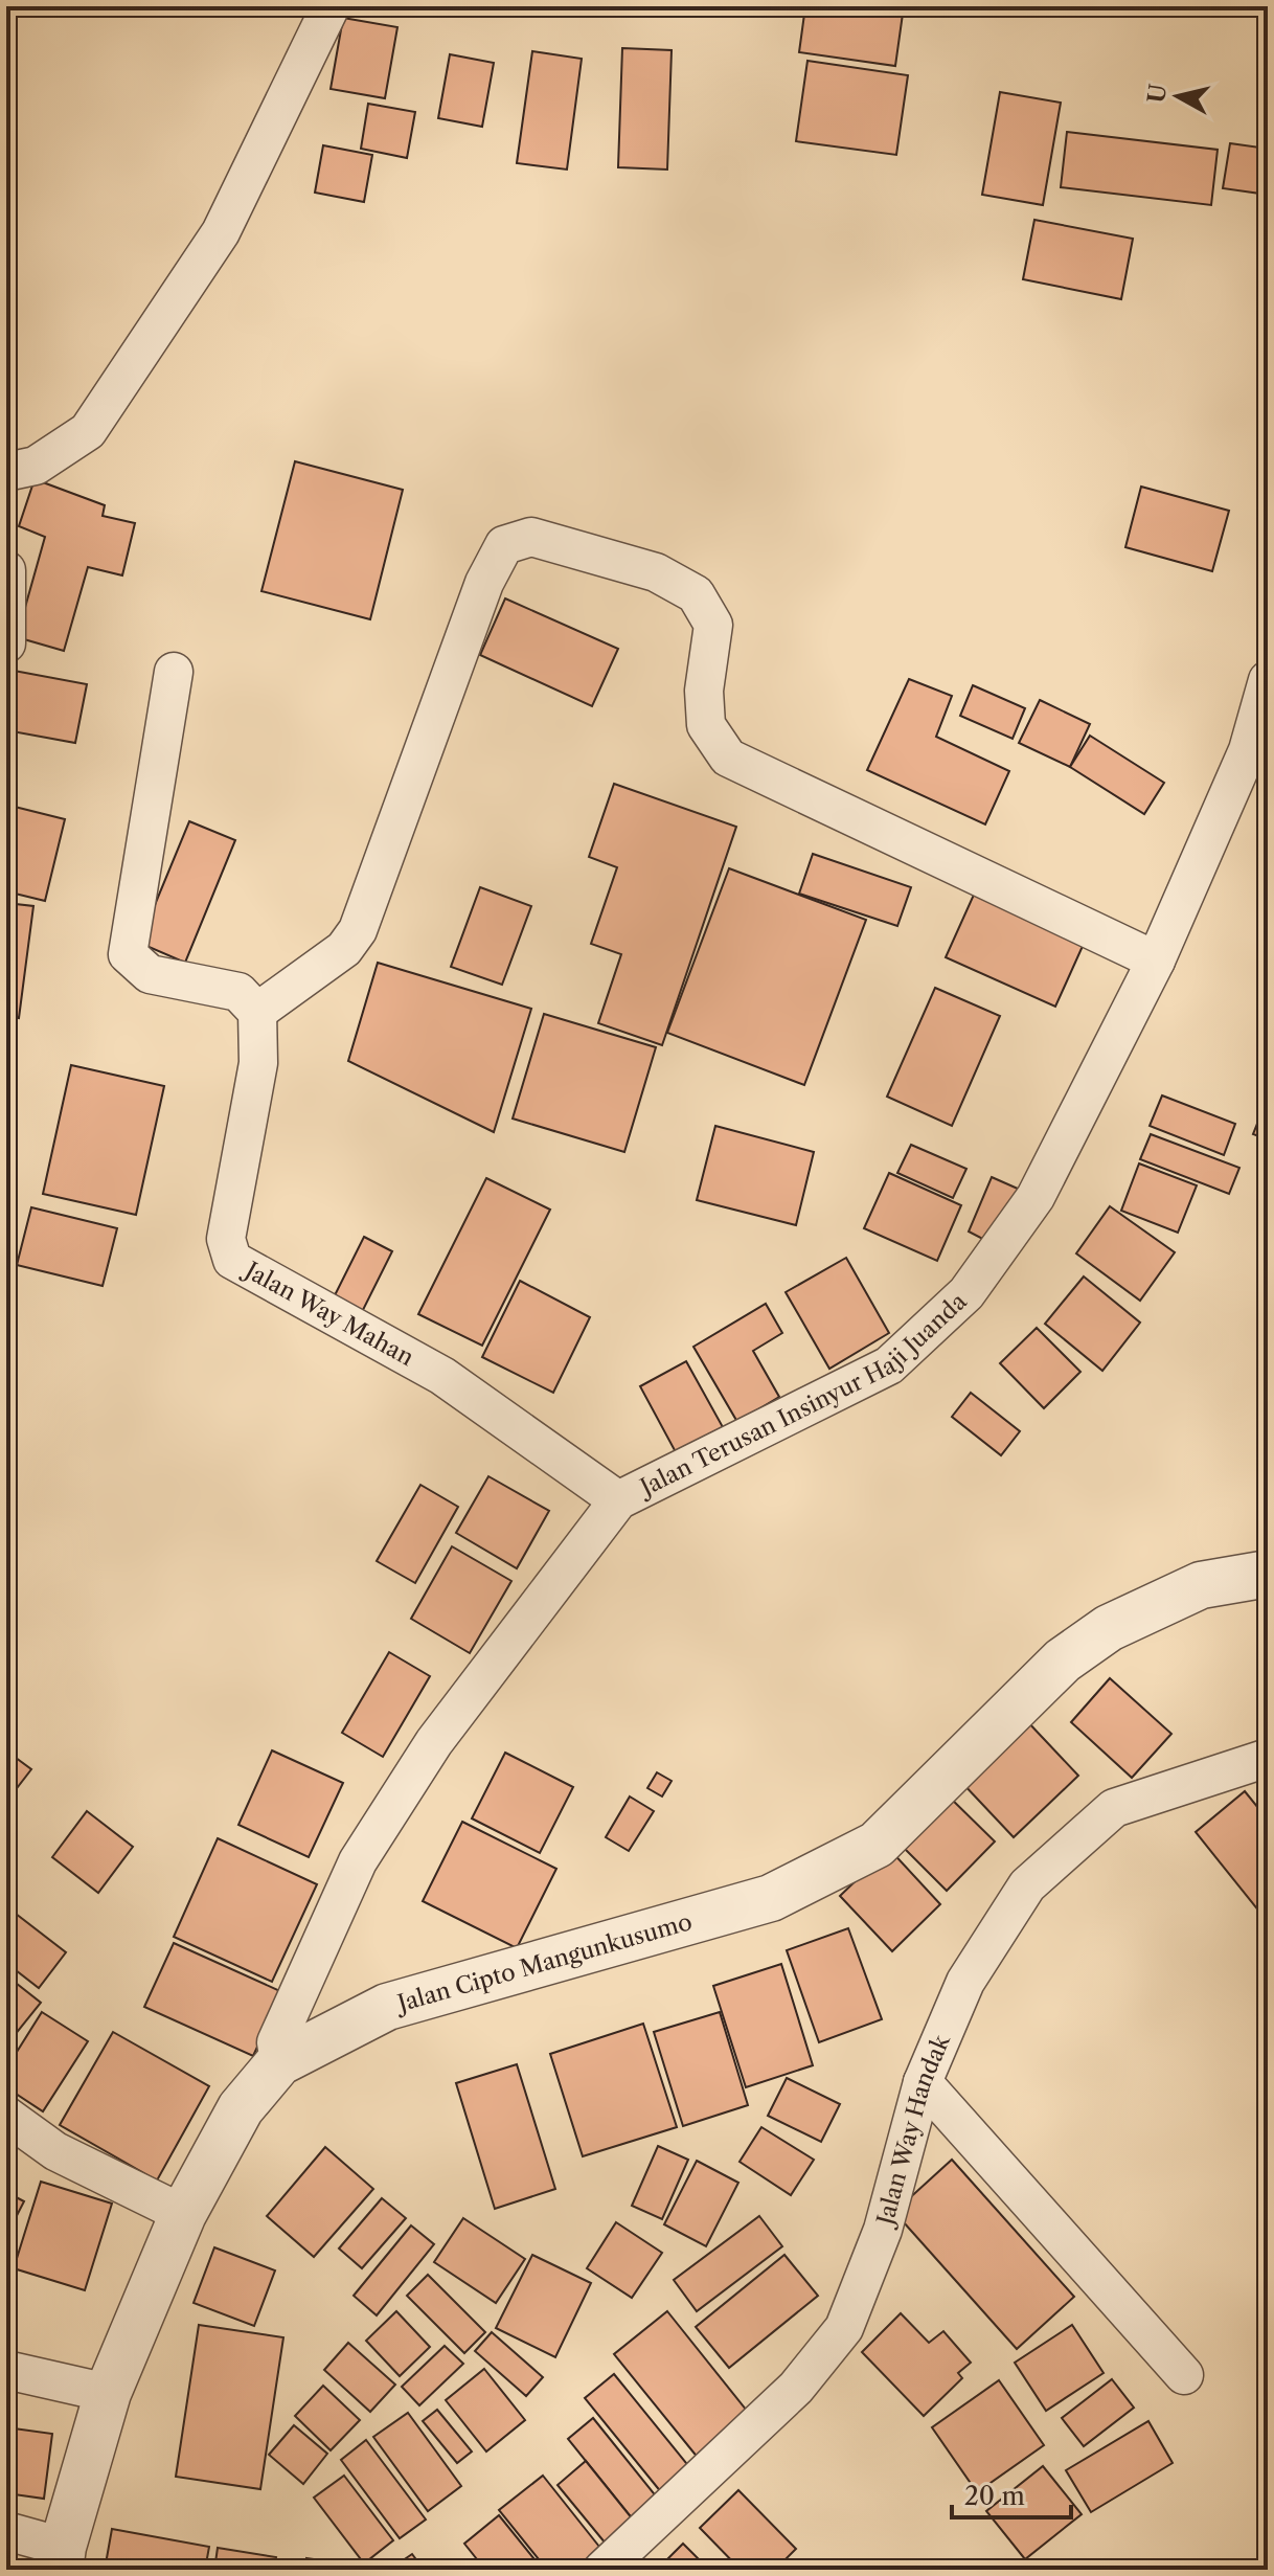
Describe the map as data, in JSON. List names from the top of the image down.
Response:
{
  "streets": {
    "street": [
      "Jalan Way Mahan",
      "Jalan Terusan Insinyur Haji Juanda",
      "Jalan Cipto Mangunkusumo",
      "Jalan Way Handak"
    ]
  },
  "crossings": [
    ["Jalan Way Mahan", "Jalan Terusan Insinyur Haji Juanda"],
    ["Jalan Terusan Insinyur Haji Juanda", "Jalan Cipto Mangunkusumo"]
  ],
  "scale_bar": "20 m",
  "north": "left"
}
